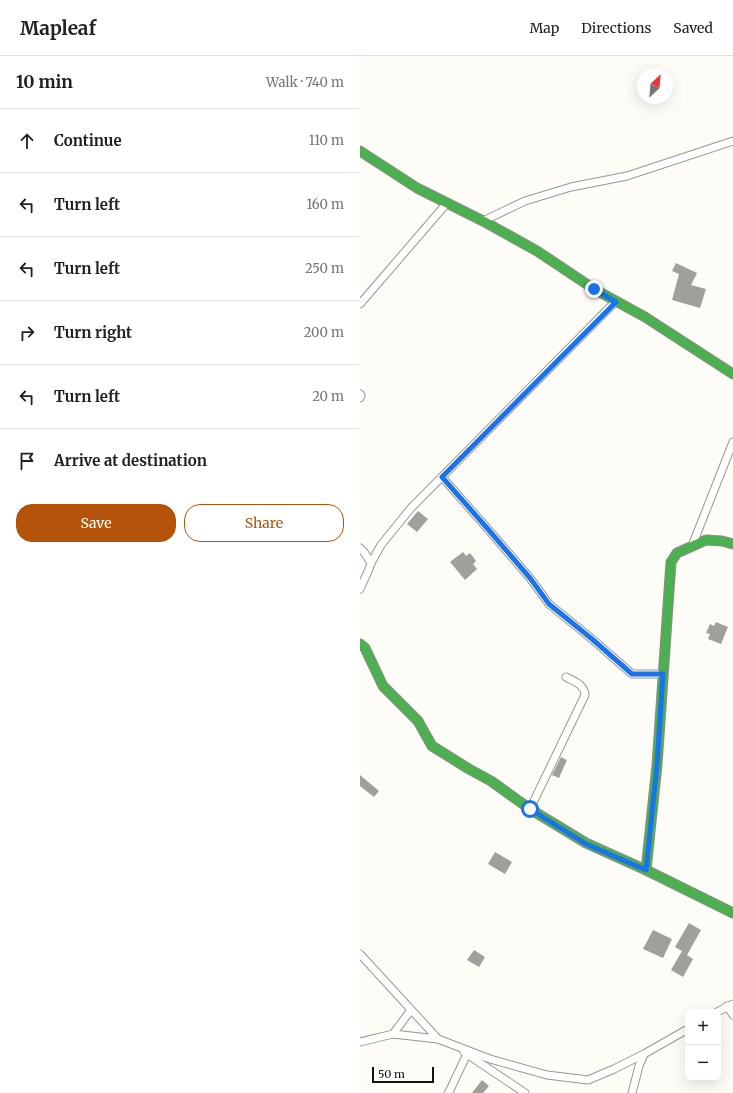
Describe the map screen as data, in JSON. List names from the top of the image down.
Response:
{
  "scale_bar": "50 m",
  "north": "top right",
  "page": {
    "header": "Mapleaf",
    "nav": ["Map", "Directions", "Saved"],
    "heading": ["10 min", "Walk · 740 m"],
    "list": [
      ["Continue", "110 m"],
      ["Turn left", "160 m"],
      ["Turn left", "250 m"],
      ["Turn right", "200 m"],
      ["Turn left", "20 m"],
      "Arrive at destination"
    ],
    "buttons": ["Save", "Share"],
    "map_buttons": ["+", "−"],
    "scale": "50 m"
  }
}
